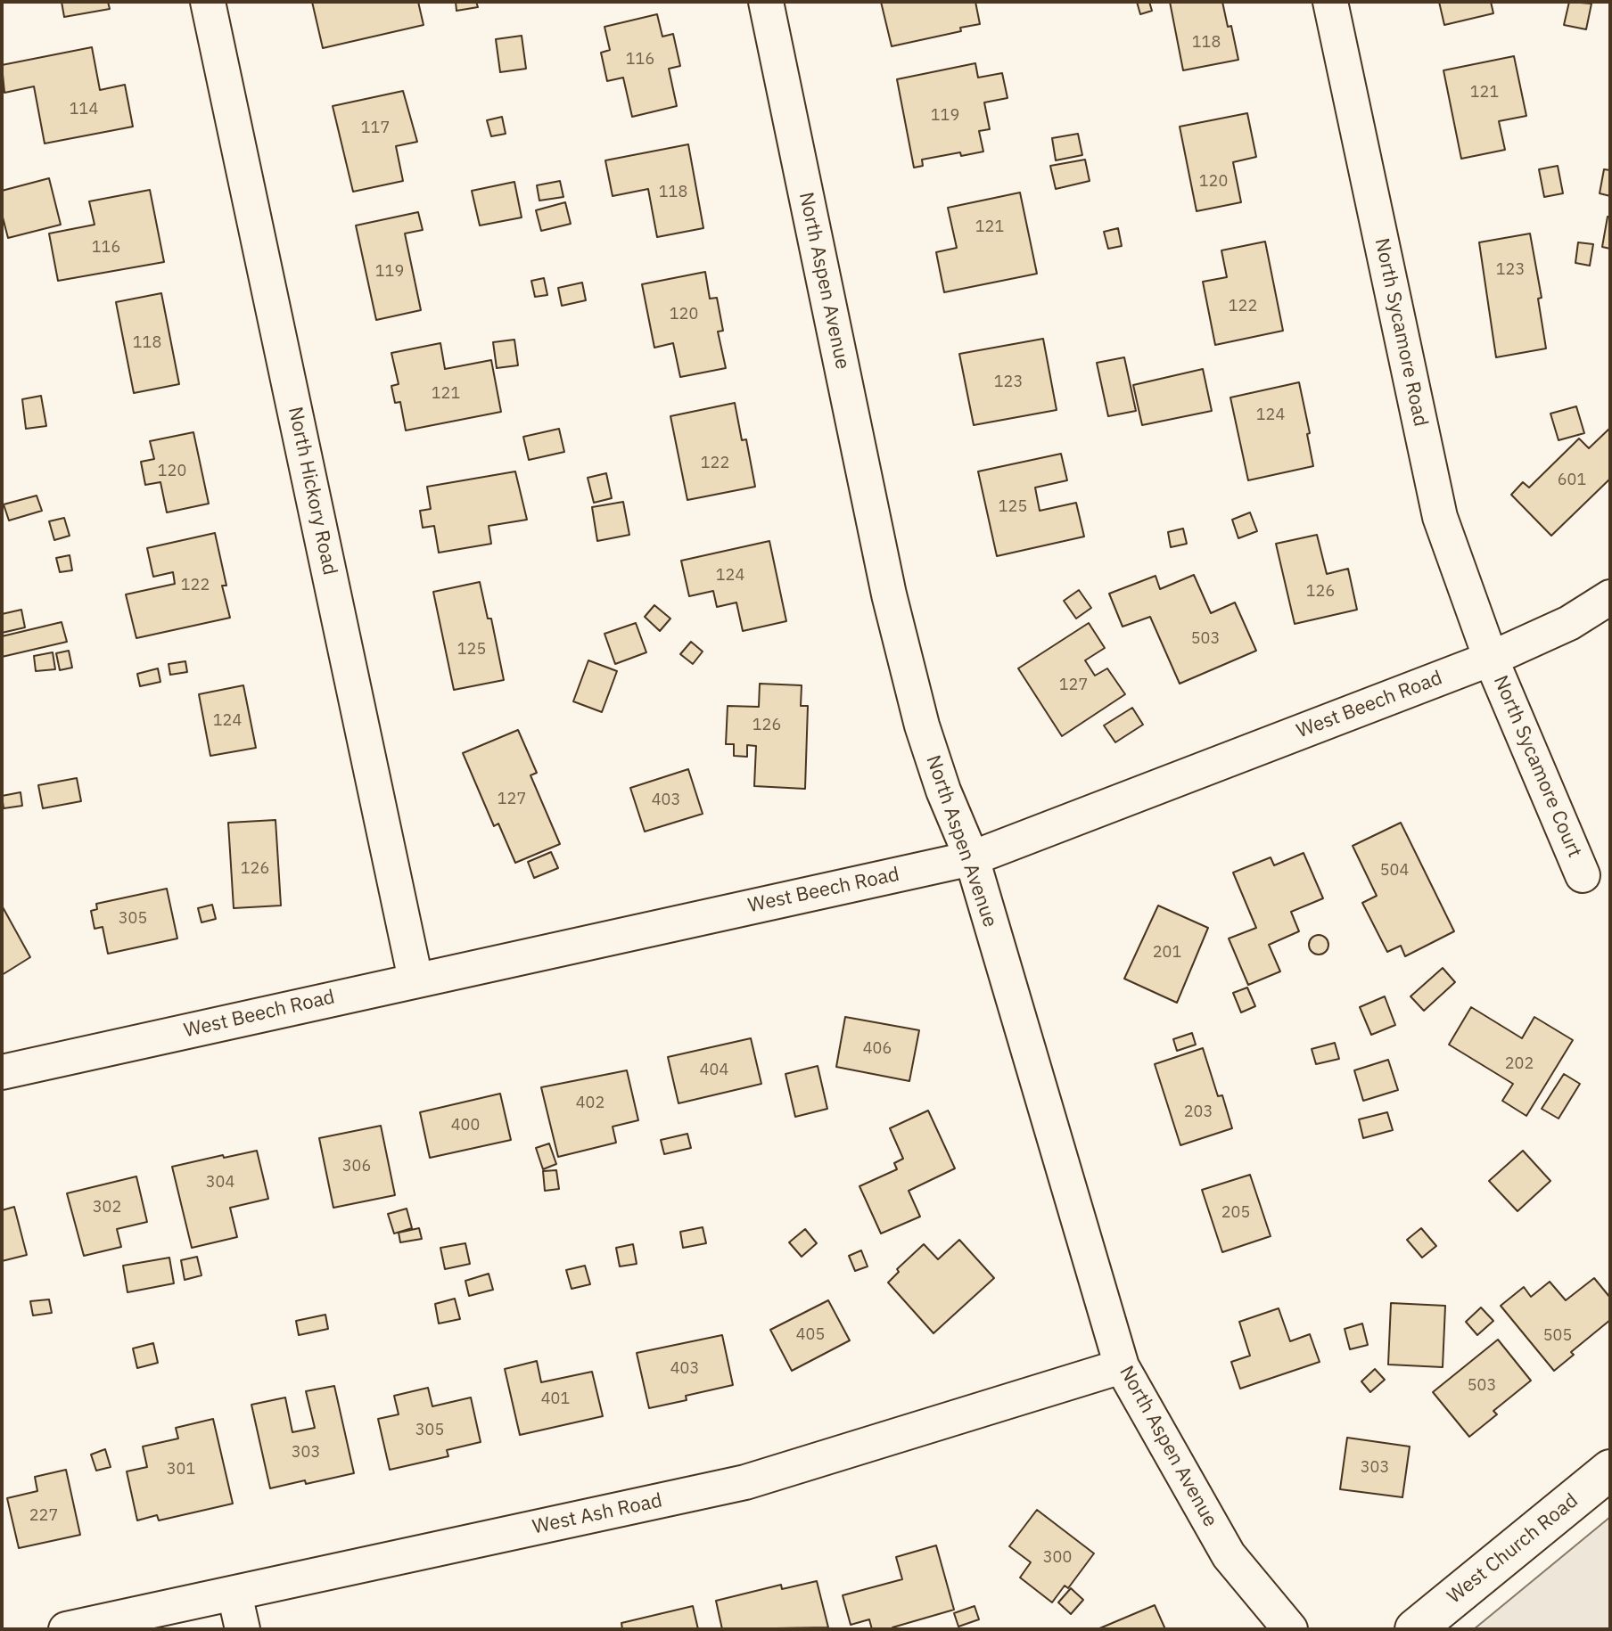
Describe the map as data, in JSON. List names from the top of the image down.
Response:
{
  "streets": {
    "main road": ["West Church Road"],
    "street": [
      "North Aspen Avenue",
      "North Sycamore Road",
      "North Hickory Road",
      "West Beech Road",
      "North Sycamore Court",
      "West Ash Road"
    ]
  },
  "crossings": [
    ["North Aspen Avenue", "West Beech Road"],
    ["North Aspen Avenue", "West Ash Road"],
    ["North Sycamore Road", "West Beech Road"],
    ["North Sycamore Road", "North Sycamore Court"],
    ["North Hickory Road", "West Beech Road"],
    ["West Beech Road", "North Sycamore Court"]
  ],
  "house_numbers": [
    "118",
    "116",
    "121",
    "114",
    "119",
    "117",
    "120",
    "118",
    "121",
    "116",
    "123",
    "119",
    "122",
    "120",
    "118",
    "123",
    "121",
    "124",
    "122",
    "120",
    "601",
    "125",
    "124",
    "122",
    "126",
    "503",
    "125",
    "127",
    "124",
    "126",
    "127",
    "403",
    "126",
    "504",
    "305",
    "201",
    "406",
    "202",
    "404",
    "402",
    "203",
    "400",
    "306",
    "304",
    "302",
    "205",
    "405",
    "505",
    "403",
    "503",
    "401",
    "305",
    "303",
    "303",
    "301",
    "227",
    "300"
  ]
}
